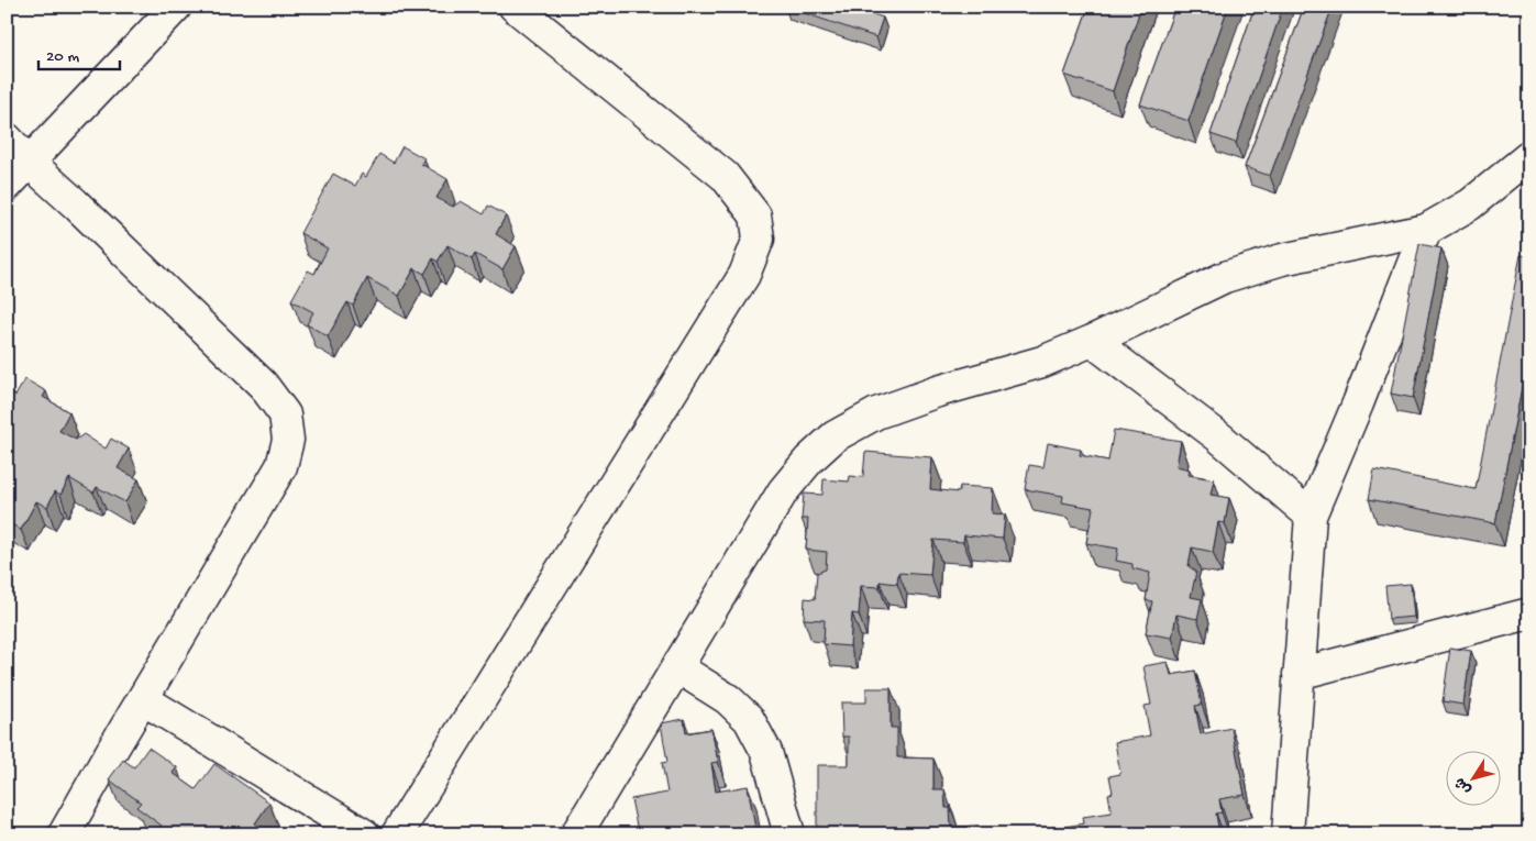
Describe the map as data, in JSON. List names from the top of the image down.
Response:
{
  "scale_bar": "20 m",
  "north": "bottom left"
}
